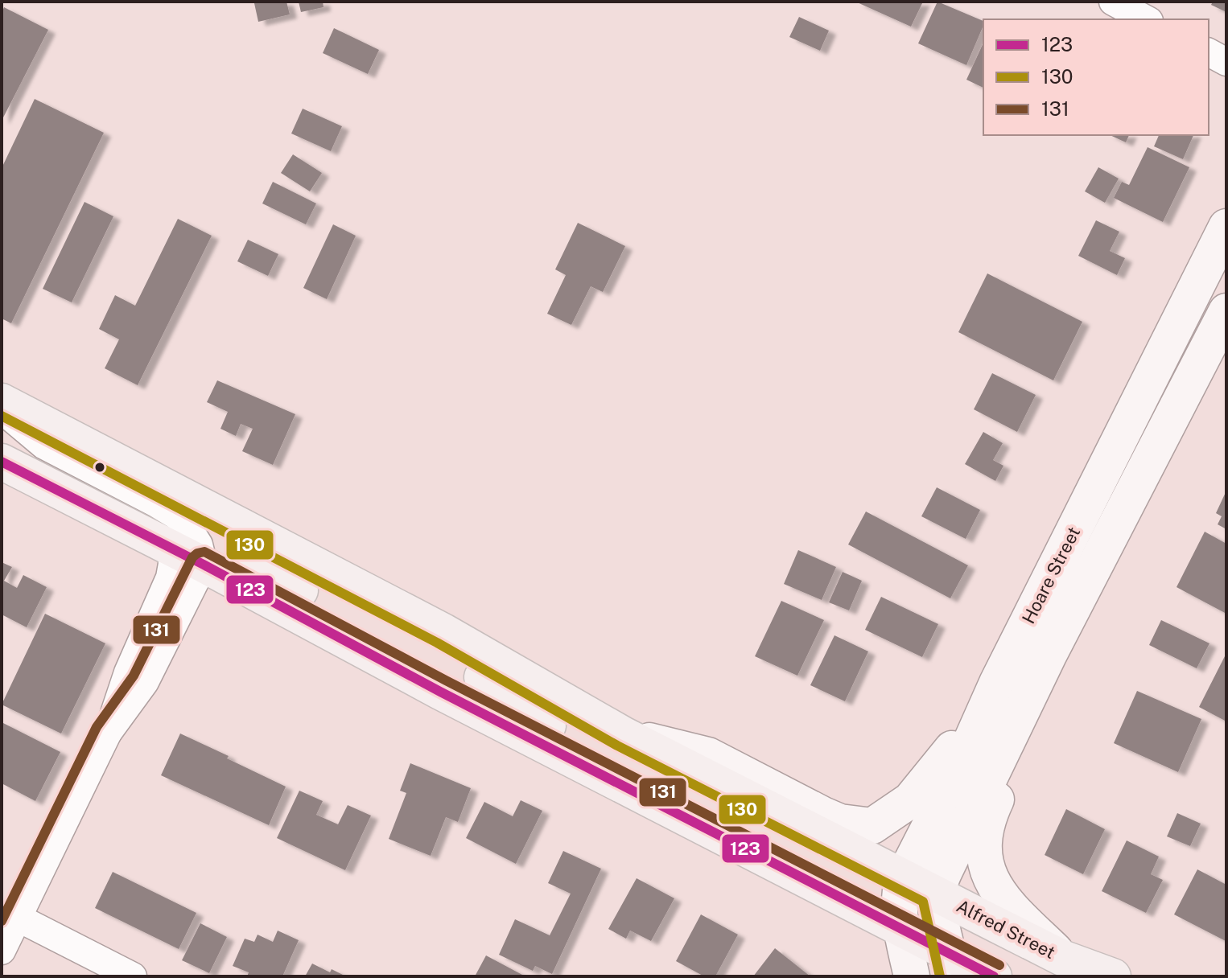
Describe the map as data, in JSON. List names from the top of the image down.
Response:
{
  "streets": {
    "main road": ["Hoare Street", "Alfred Street"]
  },
  "crossings": [
    ["Hoare Street", "Alfred Street"]
  ],
  "lines": ["transit line 130", "transit line 123", "transit line 131"],
  "legend": ["123", "130", "131"]
}
